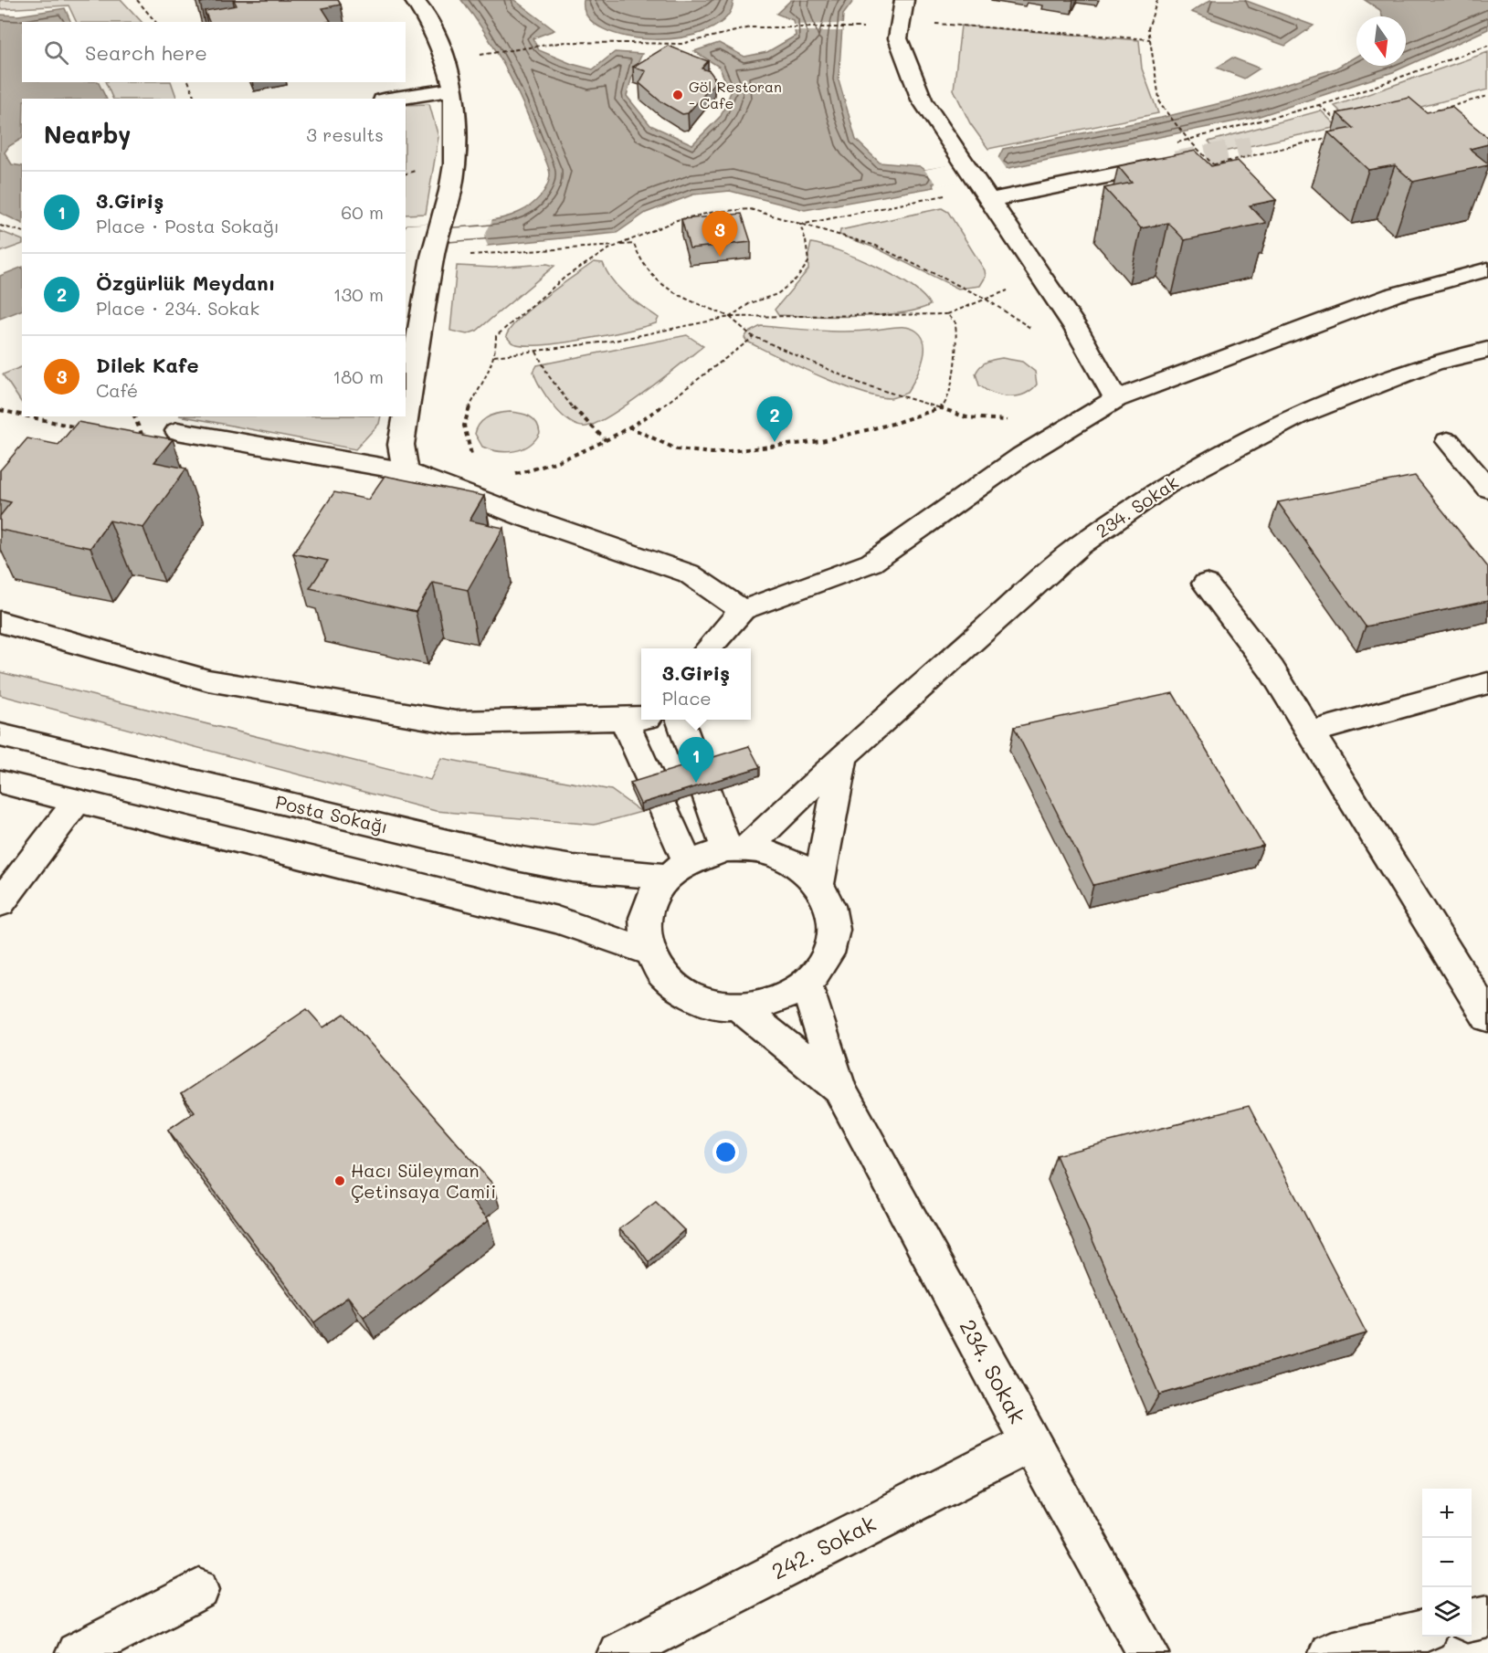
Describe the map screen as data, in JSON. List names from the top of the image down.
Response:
{
  "streets": {
    "street": ["234. Sokak", "Posta Sokağı", "242. Sokak"]
  },
  "crossings": [
    ["234. Sokak", "Posta Sokağı"],
    ["234. Sokak", "242. Sokak"]
  ],
  "places": ["Göl Restoran - Cafe", "Hacı Süleyman Çetinsaya Camii"],
  "north": "bottom",
  "page": {
    "search": "Search here",
    "heading": ["Nearby", "3 results"],
    "list": [
      {
        "mark": "1",
        "name": "3.Giriş",
        "note": "Place · Posta Sokağı",
        "value": "60 m"
      },
      {
        "mark": "2",
        "name": "Özgürlük Meydanı",
        "note": "Place · 234. Sokak",
        "value": "130 m"
      },
      {
        "mark": "3",
        "name": "Dilek Kafe",
        "note": "Café",
        "value": "180 m"
      }
    ],
    "pins": ["3", "2", "1"],
    "popup": ["3.Giriş", "Place"],
    "map_buttons": ["+", "−"]
  }
}
